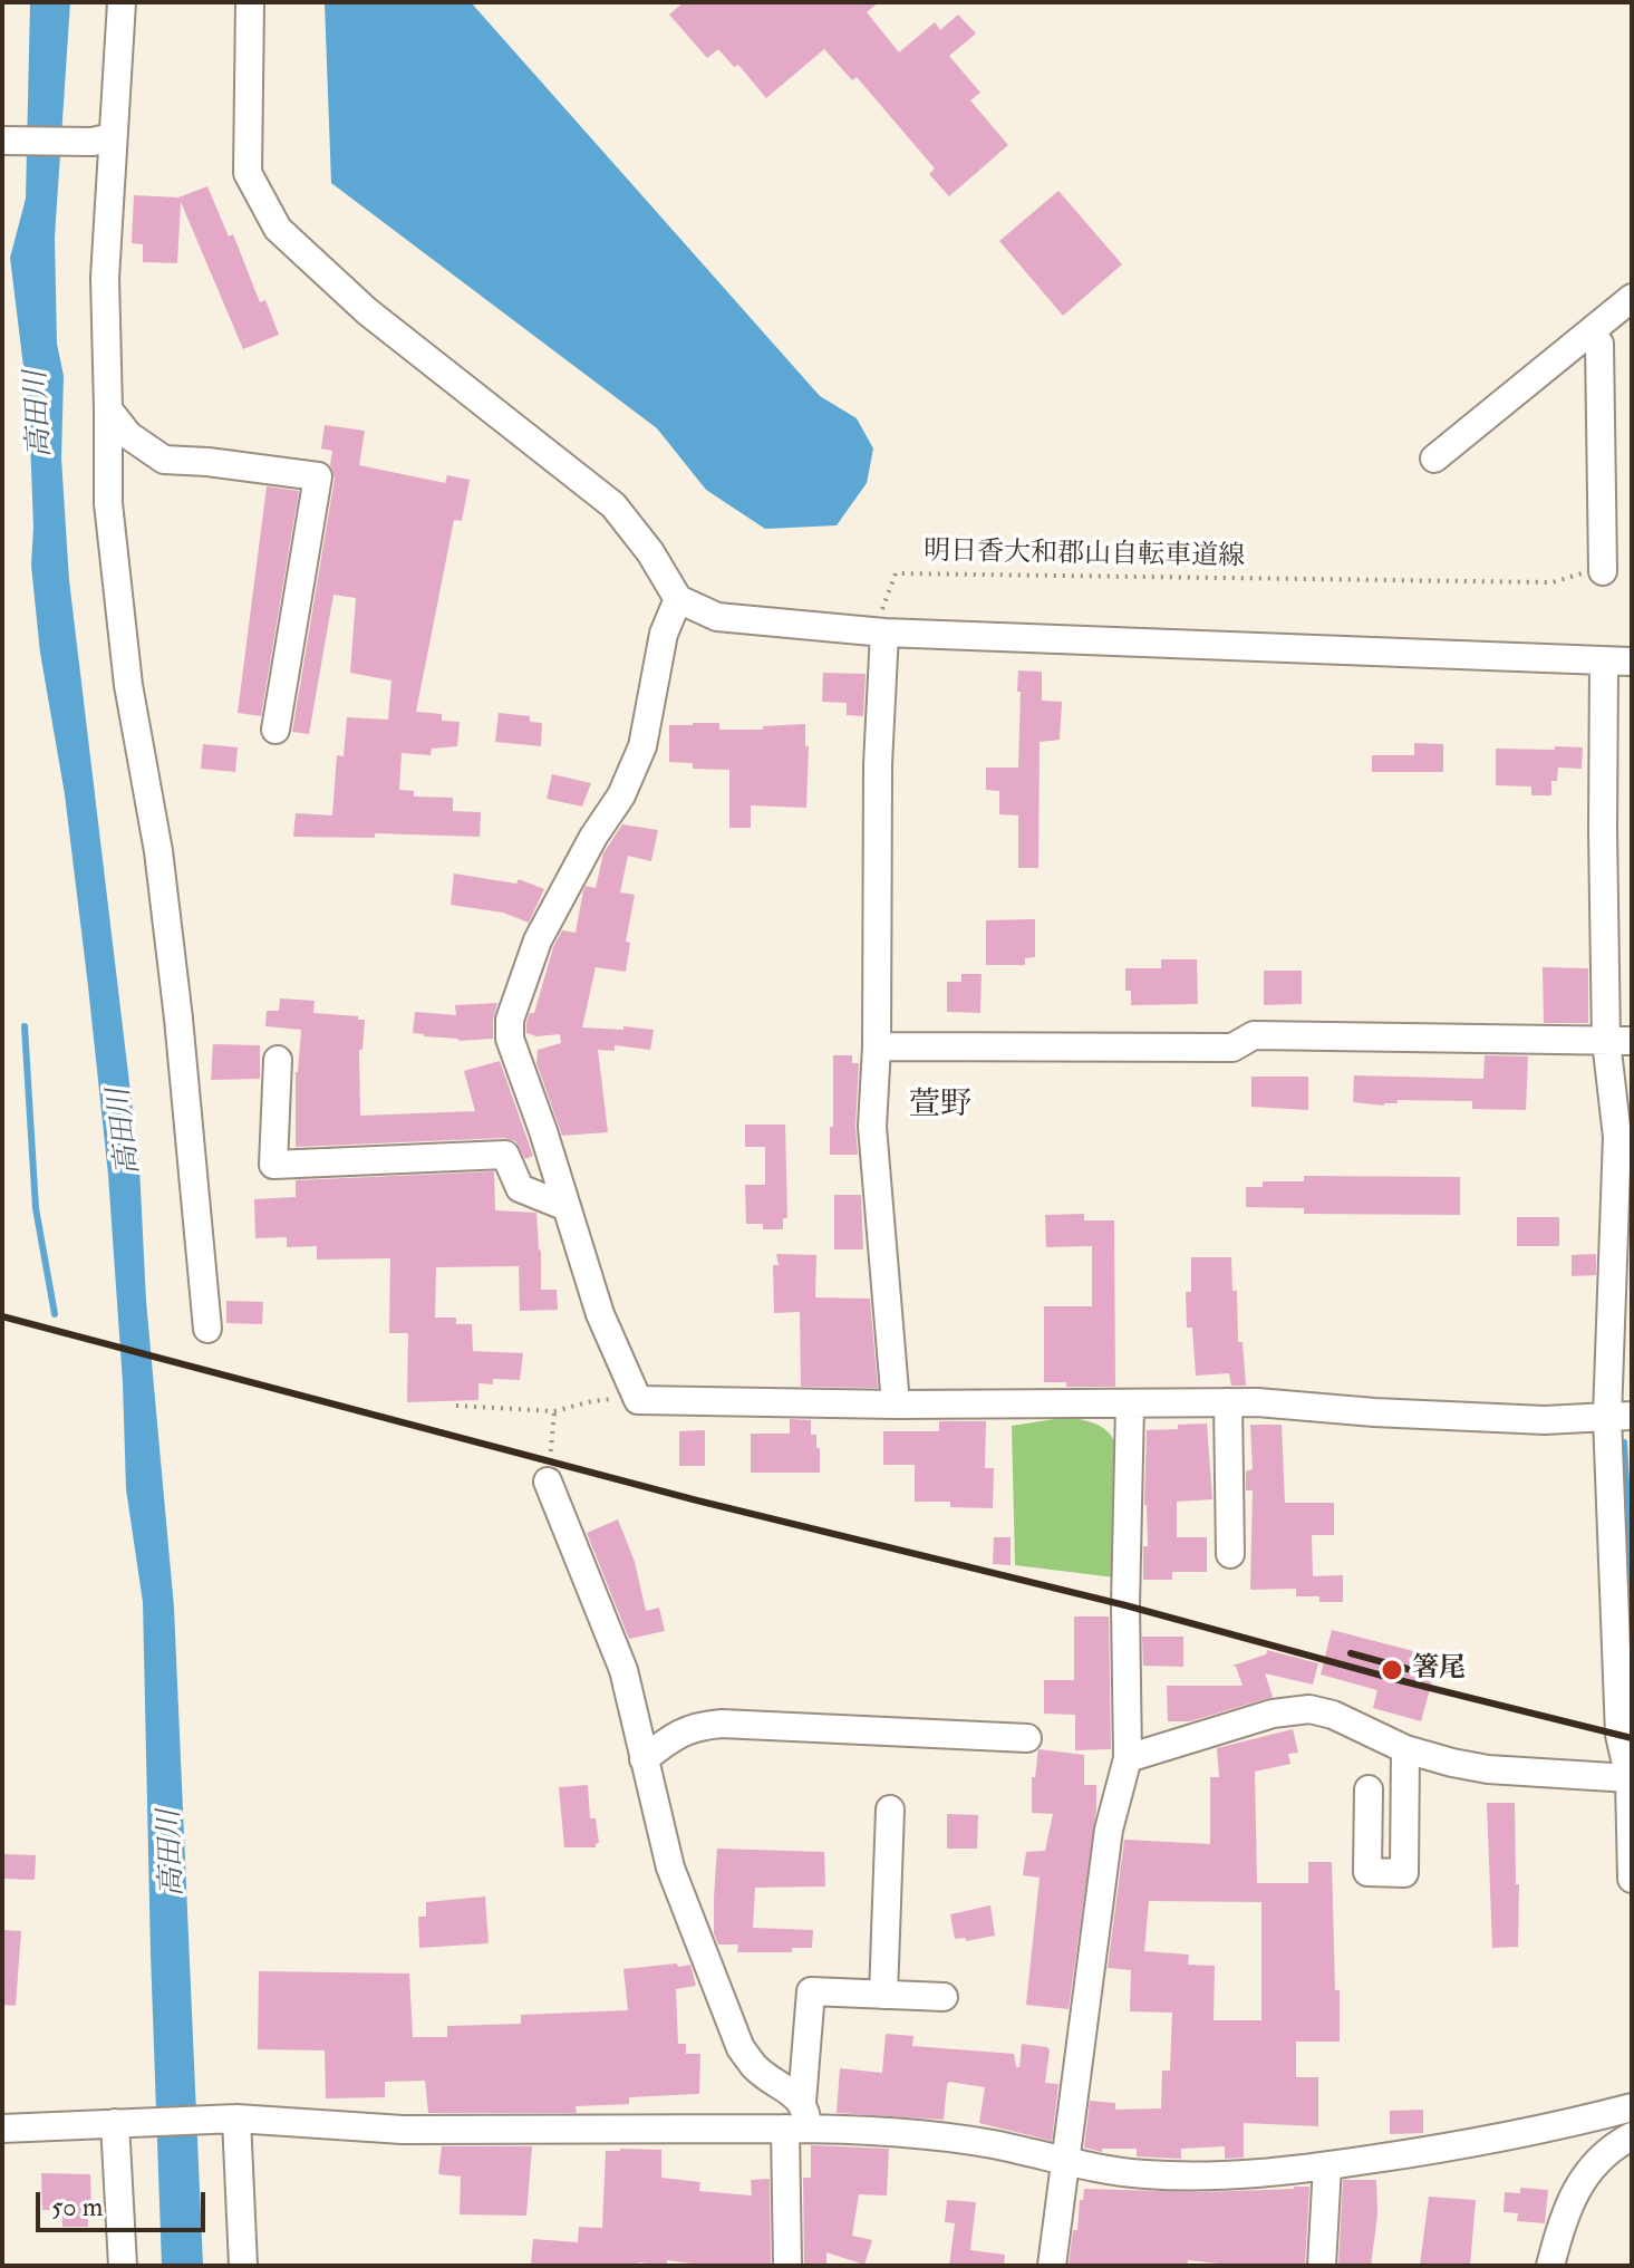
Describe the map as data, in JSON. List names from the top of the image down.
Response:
{
  "streets": {
    "path": ["明日香大和郡山自転車道線"]
  },
  "districts": ["萱野"],
  "water": ["高田川"],
  "places": ["箸尾"],
  "scale_bar": "50 m"
}
